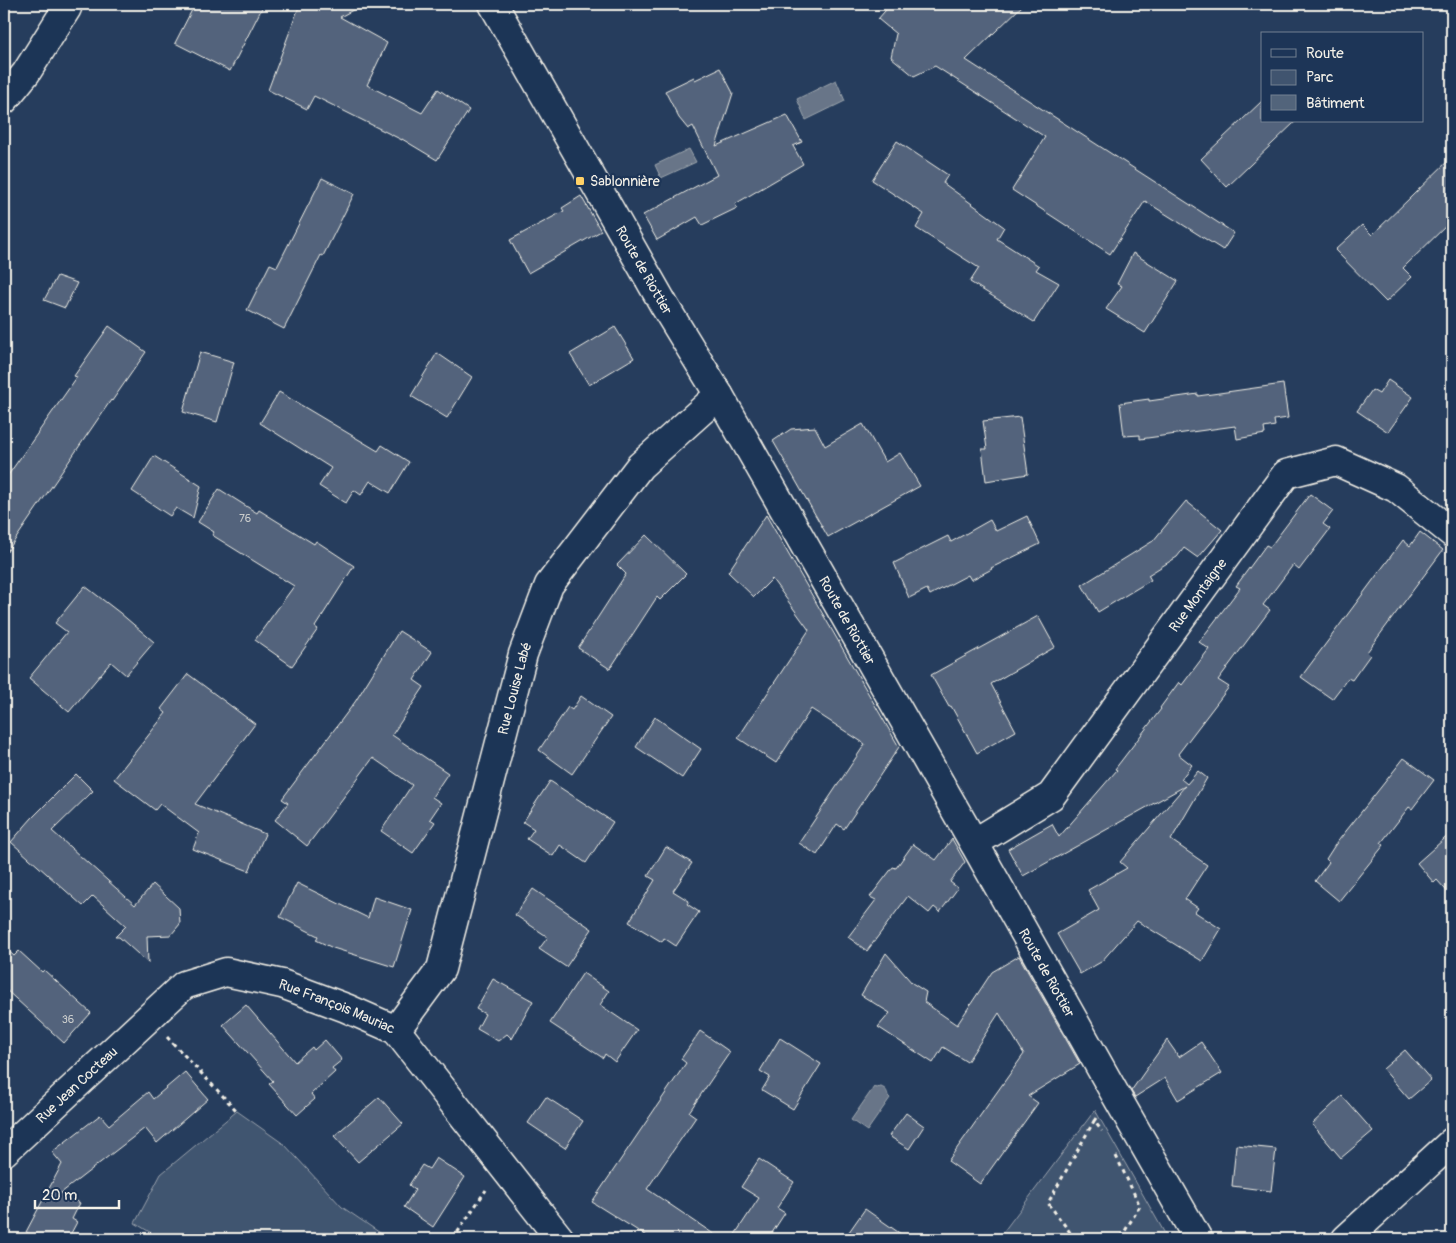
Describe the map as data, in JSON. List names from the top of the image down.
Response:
{
  "streets": {
    "street": [
      "Route de Riottier",
      "Rue Montaigne",
      "Rue Louise Labé",
      "Rue François Mauriac",
      "Rue Jean Cocteau"
    ]
  },
  "crossings": [
    ["Route de Riottier", "Rue Montaigne"],
    ["Route de Riottier", "Rue Louise Labé"],
    ["Rue Louise Labé", "Rue François Mauriac"],
    ["Rue François Mauriac", "Rue Jean Cocteau"]
  ],
  "places": {
    "transit": ["Sablonnière"]
  },
  "house_numbers": ["76", "36"],
  "legend": ["Route", "Parc", "Bâtiment"],
  "scale_bar": "20 m"
}
